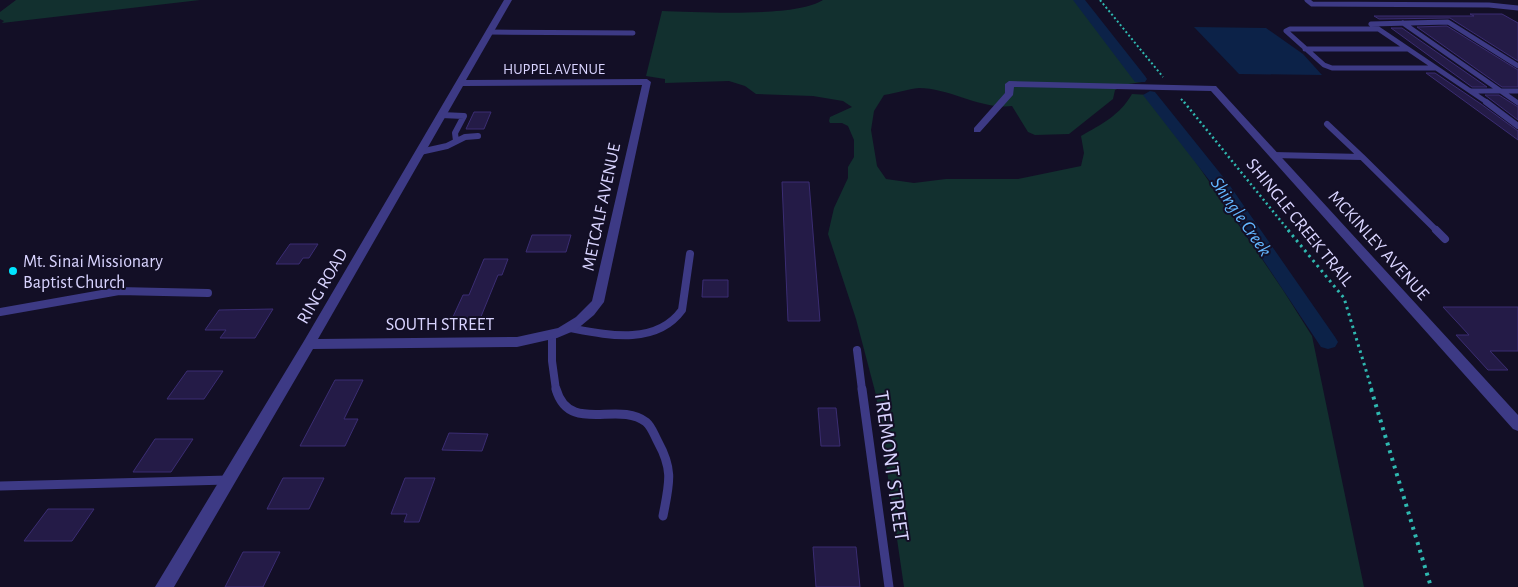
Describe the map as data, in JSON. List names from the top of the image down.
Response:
{
  "streets": {
    "street": [
      "HUPPEL AVENUE",
      "METCALF AVENUE",
      "MCKINLEY AVENUE",
      "RING ROAD",
      "SOUTH STREET"
    ],
    "lane": ["TREMONT STREET"],
    "path": ["SHINGLE CREEK TRAIL"]
  },
  "crossings": [
    ["HUPPEL AVENUE", "METCALF AVENUE"],
    ["HUPPEL AVENUE", "RING ROAD"],
    ["METCALF AVENUE", "SOUTH STREET"],
    ["SHINGLE CREEK TRAIL", "MCKINLEY AVENUE"],
    ["RING ROAD", "SOUTH STREET"]
  ],
  "water": ["Shingle Creek"],
  "places": ["Mt. Sinai Missionary Baptist Church"]
}
